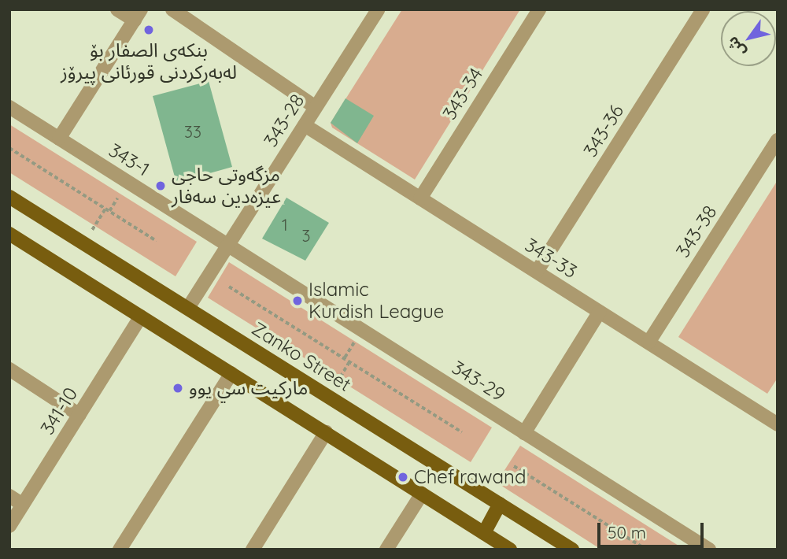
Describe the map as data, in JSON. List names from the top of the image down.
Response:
{
  "streets": {
    "main road": ["Zanko Street"],
    "street": [
      "343-34",
      "343-28",
      "343-36",
      "343-1",
      "343-38",
      "343-33",
      "343-29",
      "341-10"
    ]
  },
  "crossings": [
    ["343-34", "343-33"],
    ["343-28", "343-1"],
    ["343-28", "343-33"],
    ["343-28", "Zanko Street"],
    ["343-28", "343-29"],
    ["343-36", "343-33"],
    ["343-1", "343-29"],
    ["343-38", "343-33"]
  ],
  "places": [
    "بنکەی الصفار بۆ لەبەرکردنی قورئانی پیرۆز",
    "مزگەوتی حاجی عیزەدین سەفار",
    "Islamic Kurdish League",
    "ماركيت سي يوو",
    "Chef rawand"
  ],
  "house_numbers": ["33", "1", "3"],
  "scale_bar": "50 m",
  "north": "bottom left"
}
